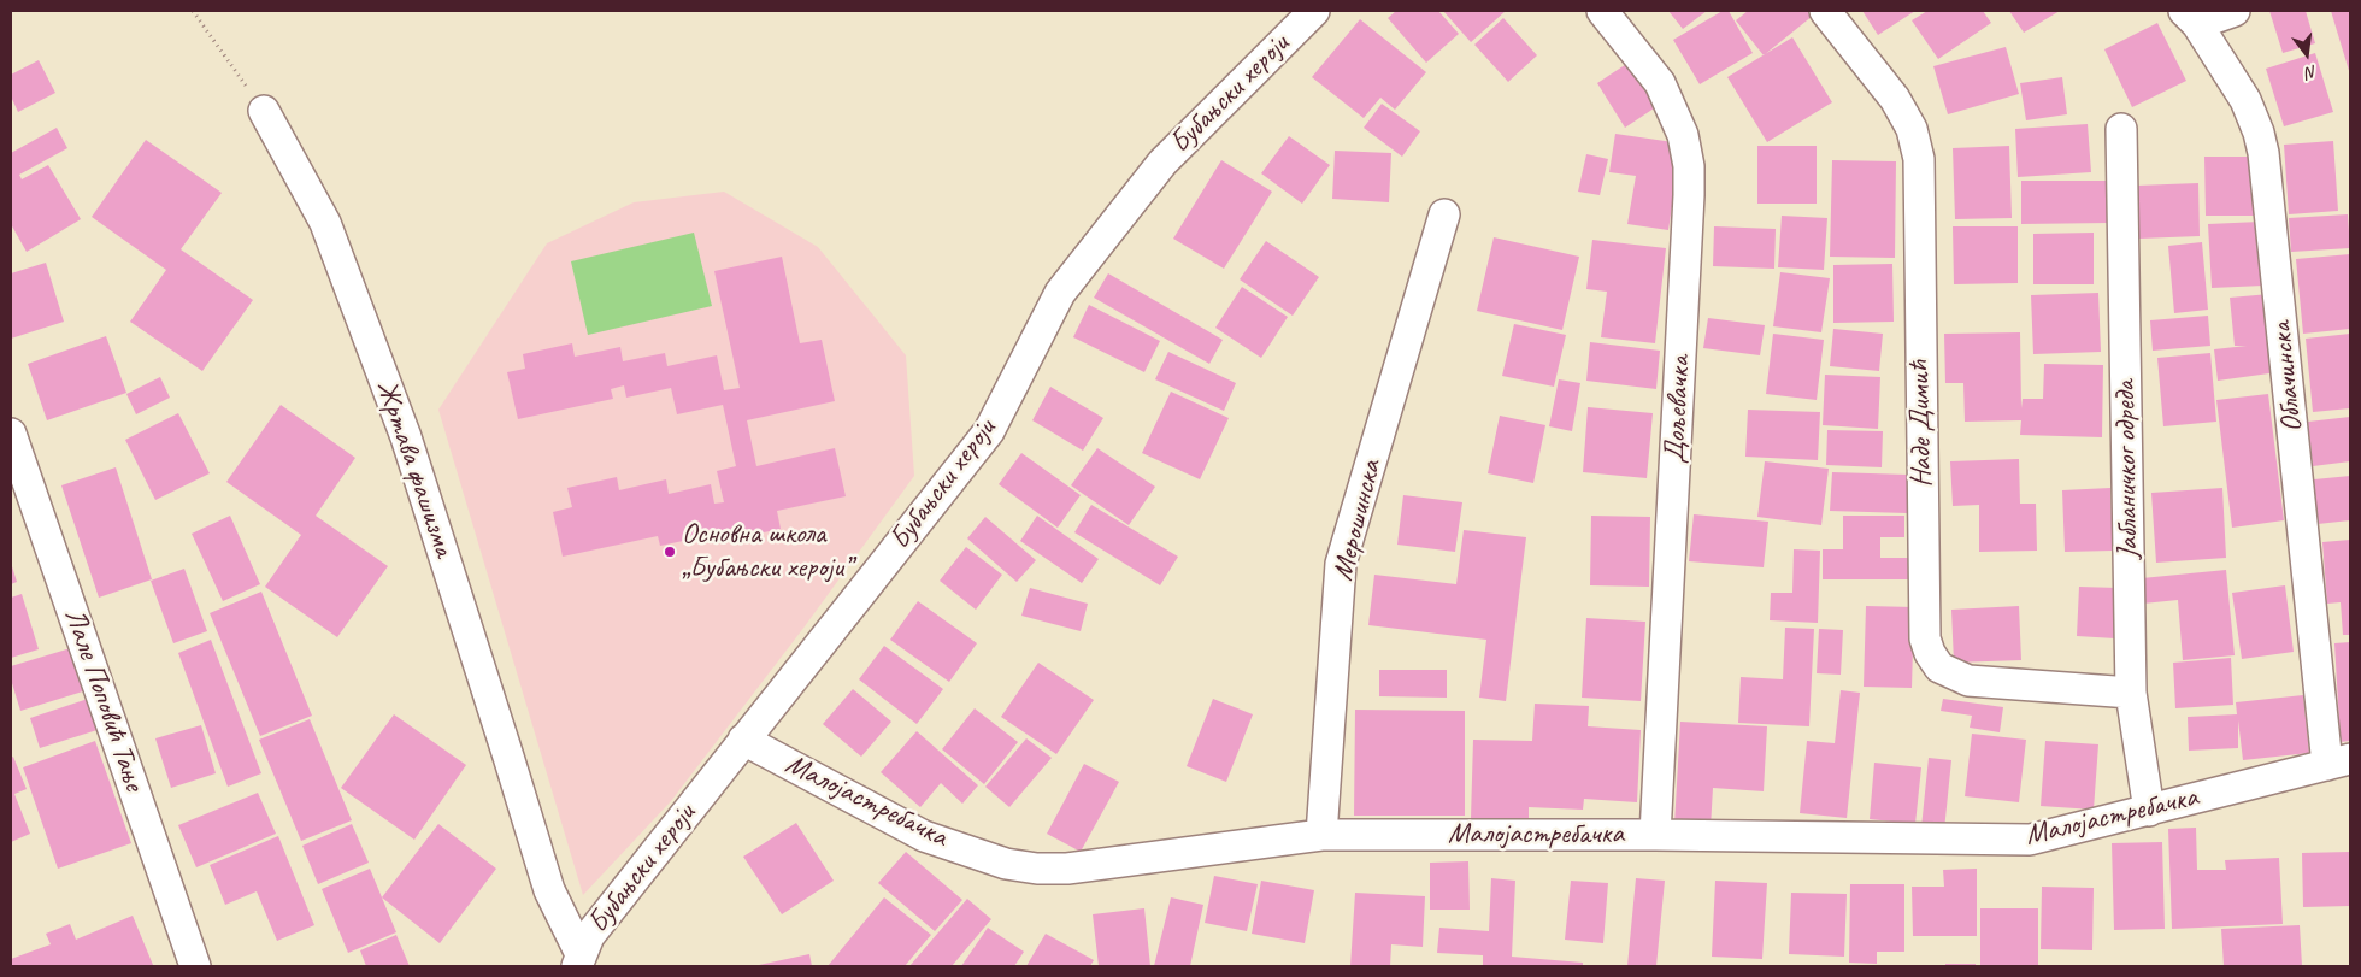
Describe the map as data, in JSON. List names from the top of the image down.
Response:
{
  "streets": {
    "street": [
      "Бубањски хероји",
      "Облачинска",
      "Дољевачка",
      "Наде Димић",
      "Жртава фашизма",
      "Јабланичког одреда",
      "Мерошинска",
      "Лале Поповић Тање",
      "Малојастребачка"
    ]
  },
  "crossings": [
    ["Бубањски хероји", "Жртава фашизма"],
    ["Бубањски хероји", "Малојастребачка"],
    ["Облачинска", "Малојастребачка"],
    ["Дољевачка", "Малојастребачка"],
    ["Наде Димић", "Јабланичког одреда"],
    ["Јабланичког одреда", "Малојастребачка"],
    ["Мерошинска", "Малојастребачка"]
  ],
  "places": ["Основна школа „Бубањски хероји”"],
  "north": "bottom"
}
